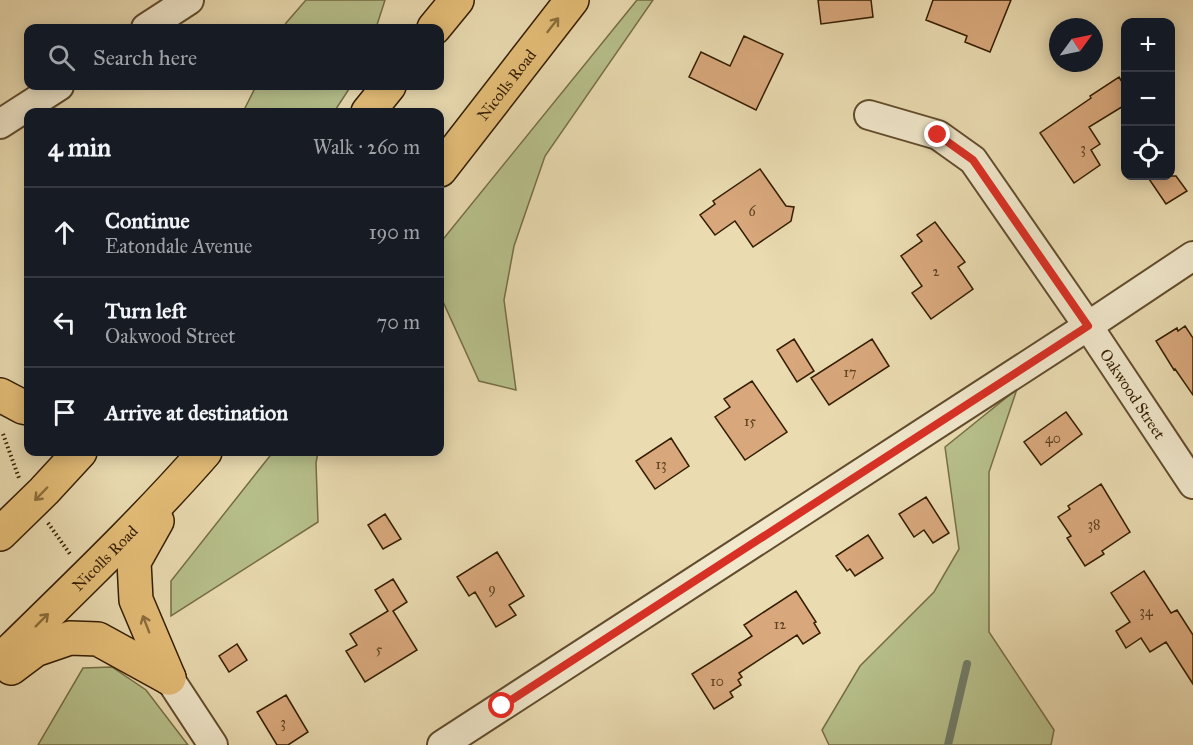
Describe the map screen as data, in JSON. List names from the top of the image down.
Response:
{
  "streets": {
    "highway": ["Nicolls Road"],
    "street": ["Oakwood Street"]
  },
  "house_numbers": [
    "3",
    "6",
    "2",
    "17",
    "15",
    "40",
    "13",
    "38",
    "9",
    "34",
    "12",
    "5",
    "10",
    "3"
  ],
  "north": "top right",
  "page": {
    "map_buttons": ["+", "−"],
    "search": "Search here",
    "heading": ["4 min", "Walk · 260 m"],
    "list": [
      ["Continue", "Eatondale Avenue", "190 m"],
      ["Turn left", "Oakwood Street", "70 m"],
      "Arrive at destination"
    ]
  }
}
